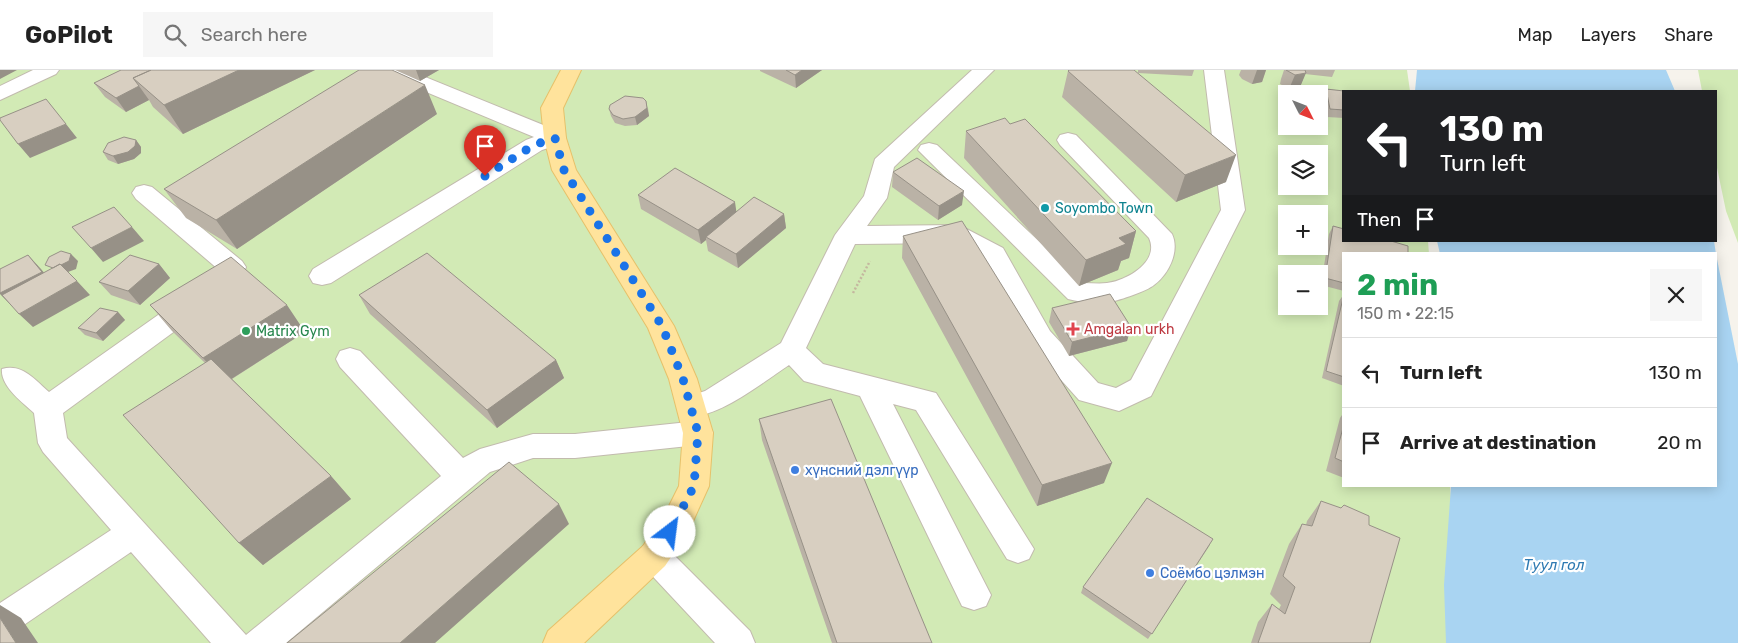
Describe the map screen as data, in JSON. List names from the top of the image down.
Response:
{
  "water": ["Туул гол"],
  "places": {
    "other": [
      "Soyombo Town",
      "Matrix Gym",
      "хүнсний дэлгүүр",
      "Соёмбо цэлмэн"
    ],
    "health": ["Amgalan urkh"]
  },
  "north": "bottom right",
  "page": {
    "header": "GoPilot",
    "search": "Search here",
    "nav": ["Map", "Layers", "Share"],
    "map_buttons": ["+", "−"],
    "turn": ["130 m", "Turn left"],
    "then": "Then",
    "heading": ["2 min", "150 m · 22:15"],
    "list": [
      {
        "name": "Turn left",
        "value": "130 m"
      },
      {
        "name": "Arrive at destination",
        "value": "20 m"
      }
    ]
  }
}
